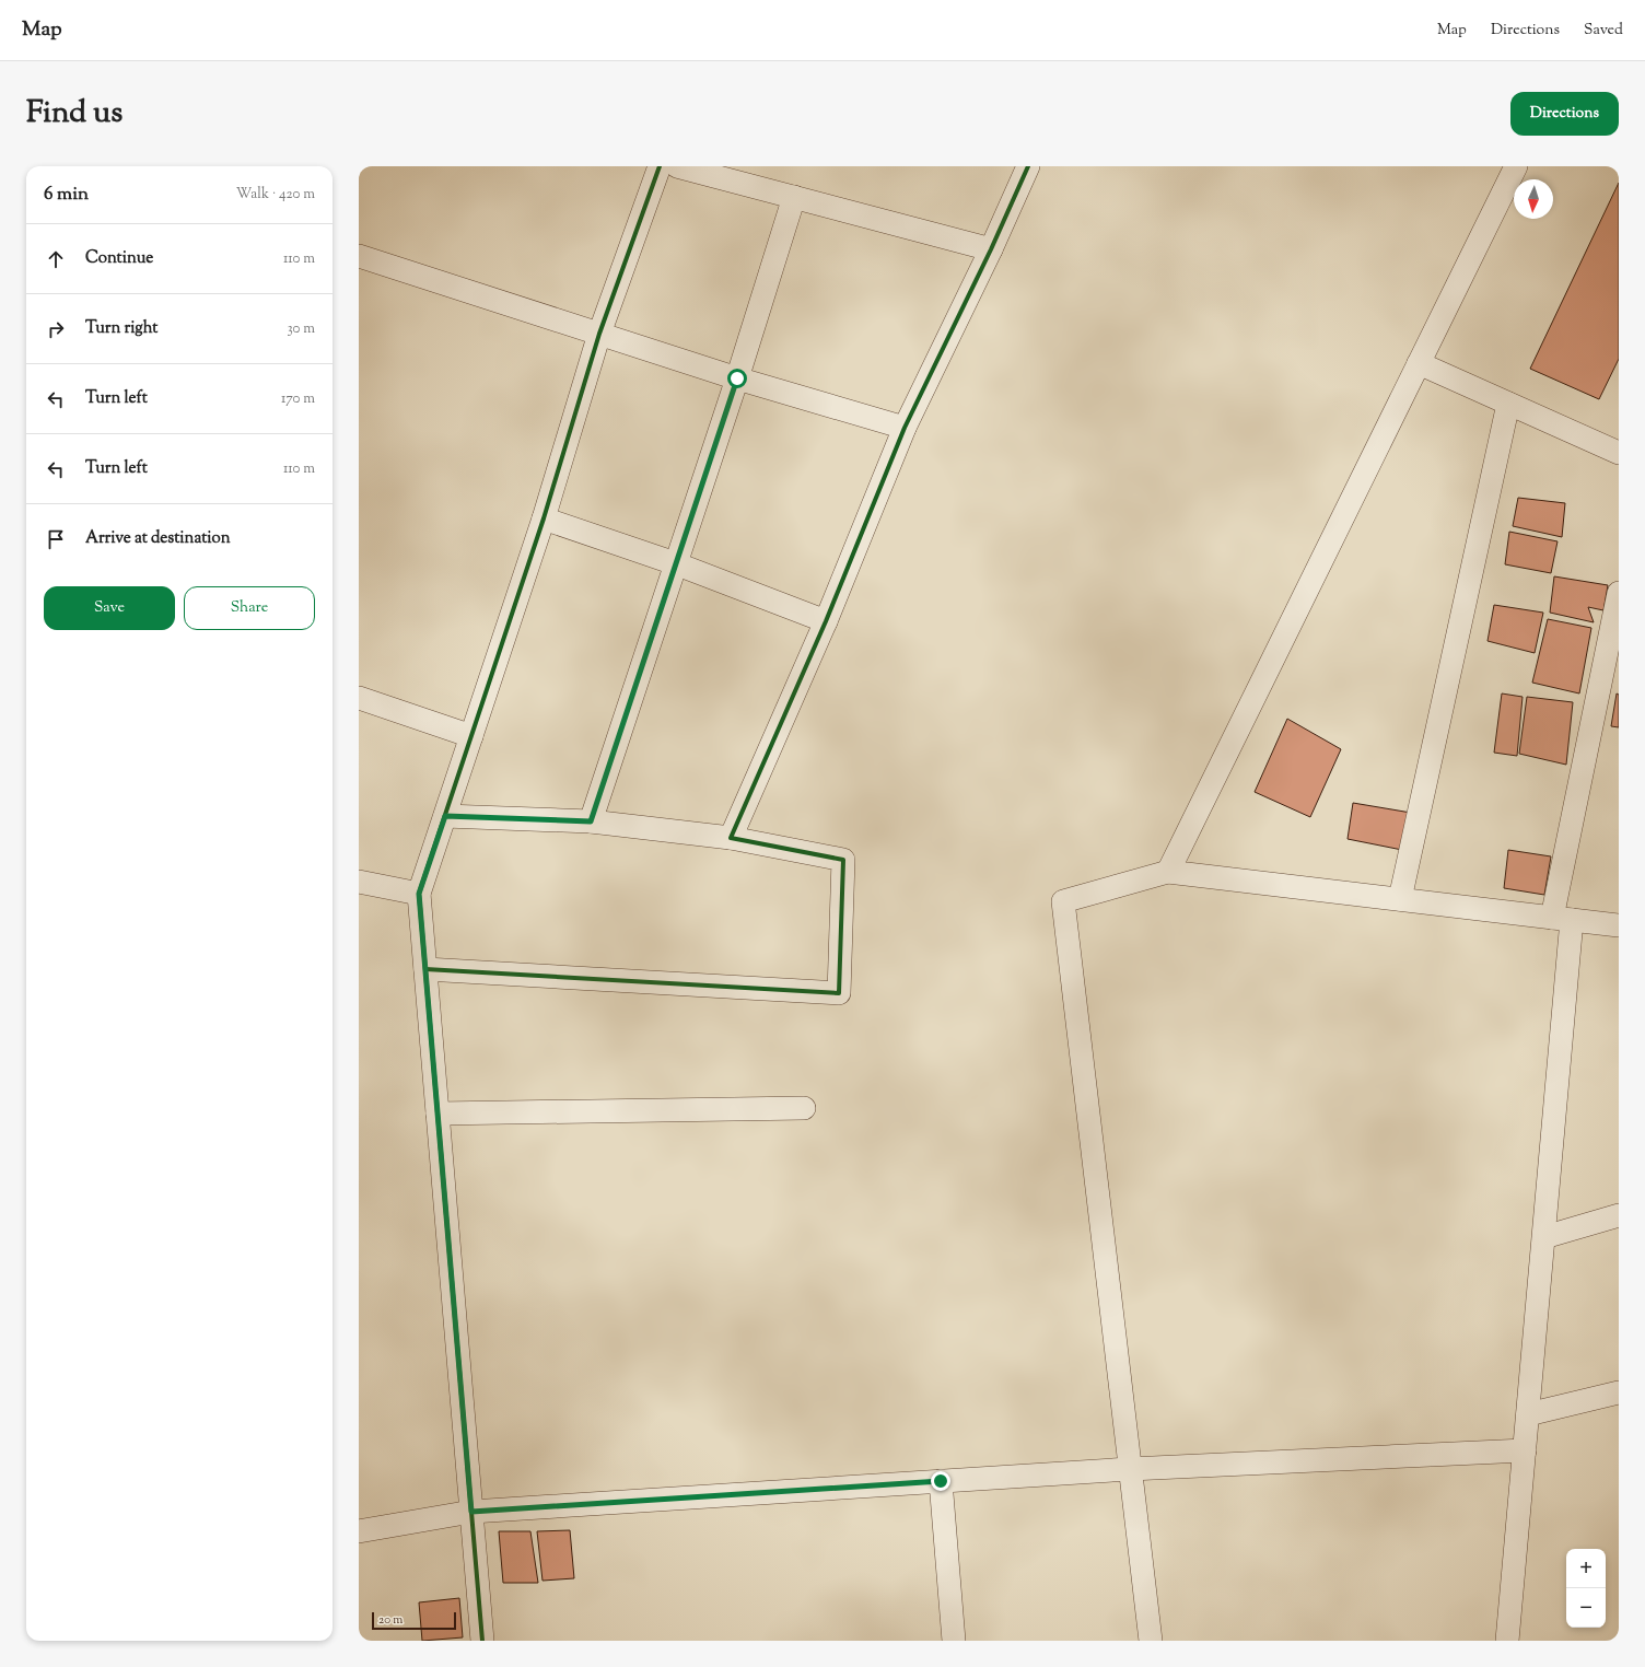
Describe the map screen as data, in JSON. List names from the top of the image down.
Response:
{
  "scale_bar": "20 m",
  "north": "bottom",
  "page": {
    "header": "Map",
    "nav": ["Map", "Directions", "Saved"],
    "title": "Find us",
    "buttons": [
      "Directions",
      ["Save", "Share"]
    ],
    "heading": ["6 min", "Walk · 420 m"],
    "list": [
      ["Continue", "110 m"],
      ["Turn right", "30 m"],
      ["Turn left", "170 m"],
      ["Turn left", "110 m"],
      "Arrive at destination"
    ],
    "map_buttons": ["+", "−"],
    "scale": "20 m"
  }
}
